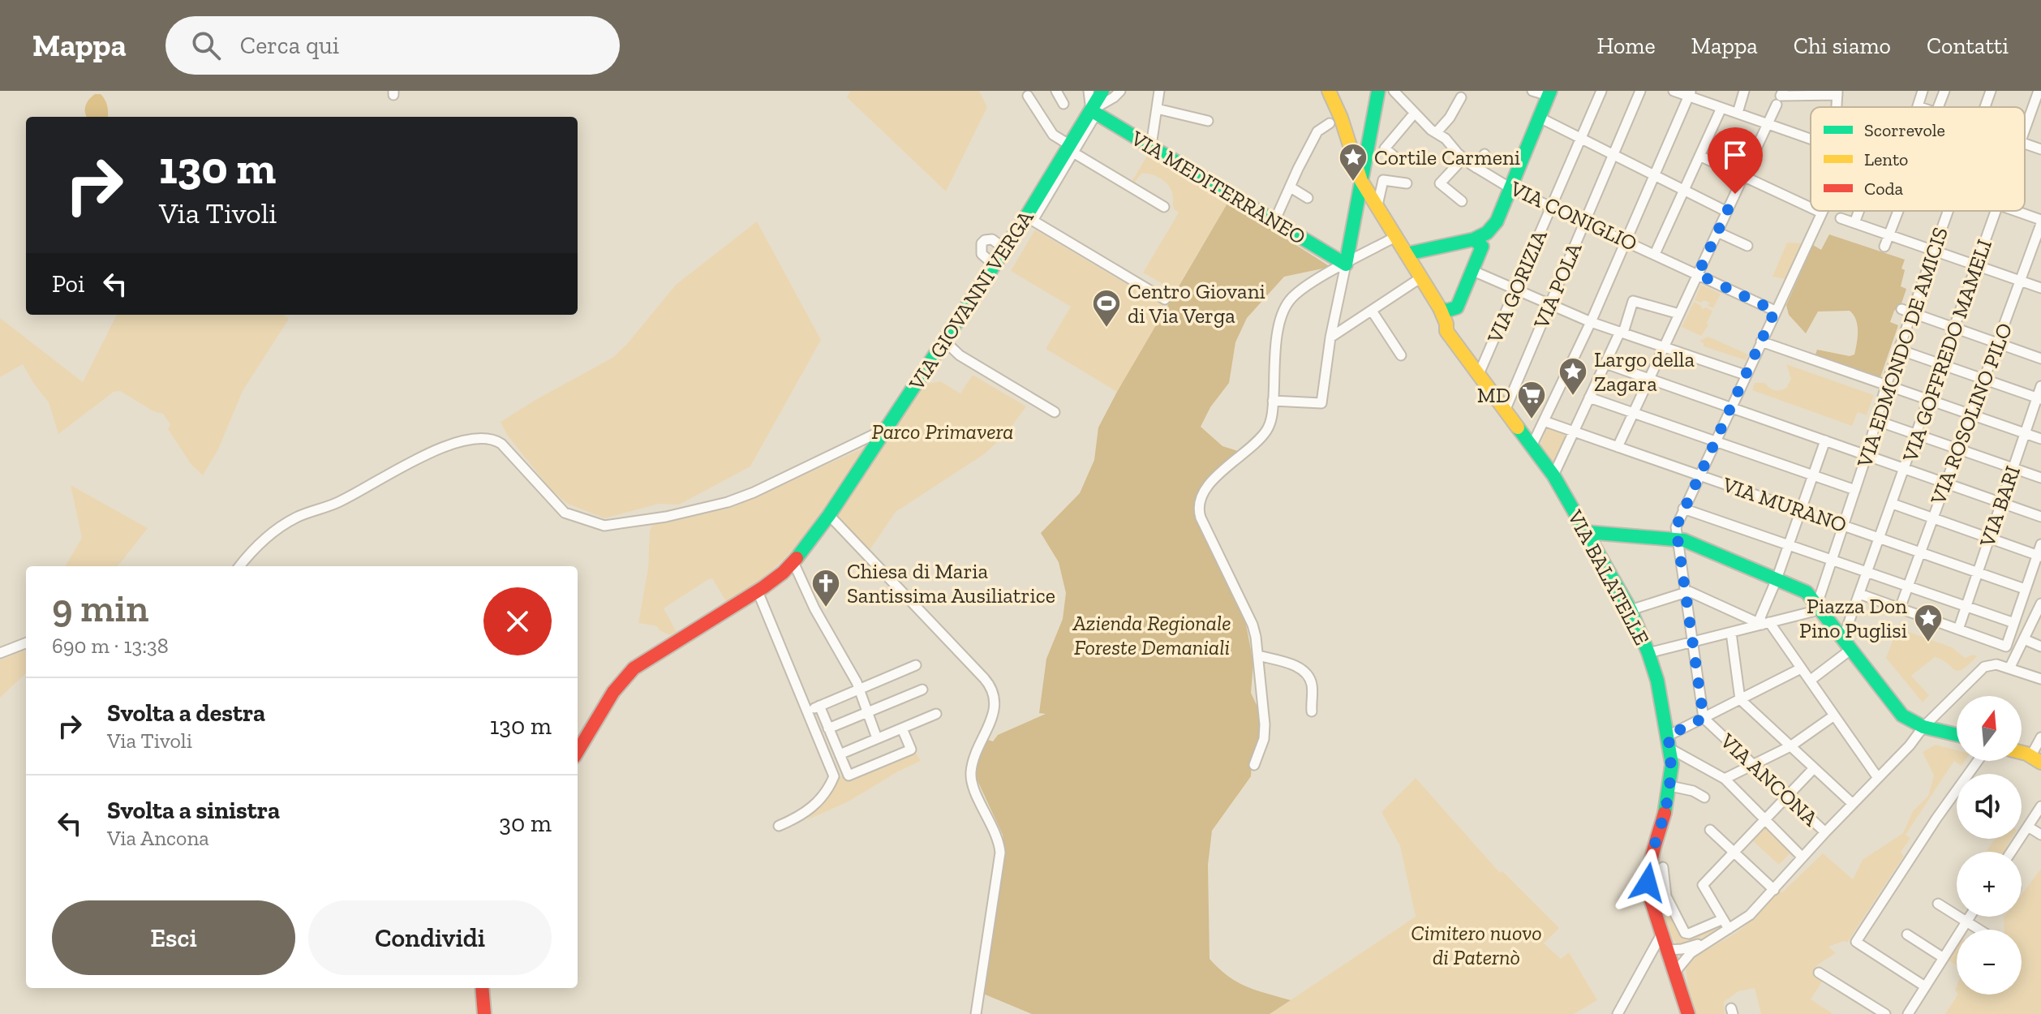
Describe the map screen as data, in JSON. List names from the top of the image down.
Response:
{
  "streets": {
    "street": [
      "VIA MEDITERRANEO",
      "VIA CONIGLIO",
      "VIA POLA",
      "VIA GORIZIA",
      "VIA GIOVANNI VERGA",
      "VIA EDMONDO DE AMICIS",
      "VIA GOFFREDO MAMELI",
      "VIA ROSOLINO PILO",
      "VIA MURANO",
      "VIA BARI",
      "VIA BALATELLE",
      "VIA ANCONA"
    ]
  },
  "crossings": [
    ["VIA MEDITERRANEO", "VIA GIOVANNI VERGA"],
    ["VIA CONIGLIO", "VIA POLA"],
    ["VIA CONIGLIO", "VIA GORIZIA"],
    ["VIA POLA", "VIA BALATELLE"],
    ["VIA GORIZIA", "VIA BALATELLE"],
    ["VIA EDMONDO DE AMICIS", "VIA MURANO"],
    ["VIA GOFFREDO MAMELI", "VIA MURANO"],
    ["VIA ROSOLINO PILO", "VIA MURANO"],
    ["VIA MURANO", "VIA BARI"]
  ],
  "parks": ["Parco Primavera", "Azienda Regionale Foreste Demaniali", "Cimitero nuovo di Paternò"],
  "places": {
    "place": ["Cortile Carmeni", "Largo della Zagara", "Piazza Don Pino Puglisi"],
    "sports": ["Centro Giovani di Via Verga"],
    "supermarket": ["MD"],
    "church": ["Chiesa di Maria Santissima Ausiliatrice"]
  },
  "legend": ["Scorrevole", "Lento", "Coda"],
  "north": "top",
  "page": {
    "header": "Mappa",
    "search": "Cerca qui",
    "nav": [
      "Home",
      "Mappa",
      "Chi siamo",
      "Contatti"
    ],
    "turn": ["130 m", "Via Tivoli"],
    "then": "Poi",
    "heading": ["9 min", "690 m · 13:38"],
    "list": [
      {
        "name": "Svolta a destra",
        "note": "Via Tivoli",
        "value": "130 m"
      },
      {
        "name": "Svolta a sinistra",
        "note": "Via Ancona",
        "value": "30 m"
      }
    ],
    "map_buttons": ["+", "−"],
    "buttons": ["Esci", "Condividi"]
  }
}
